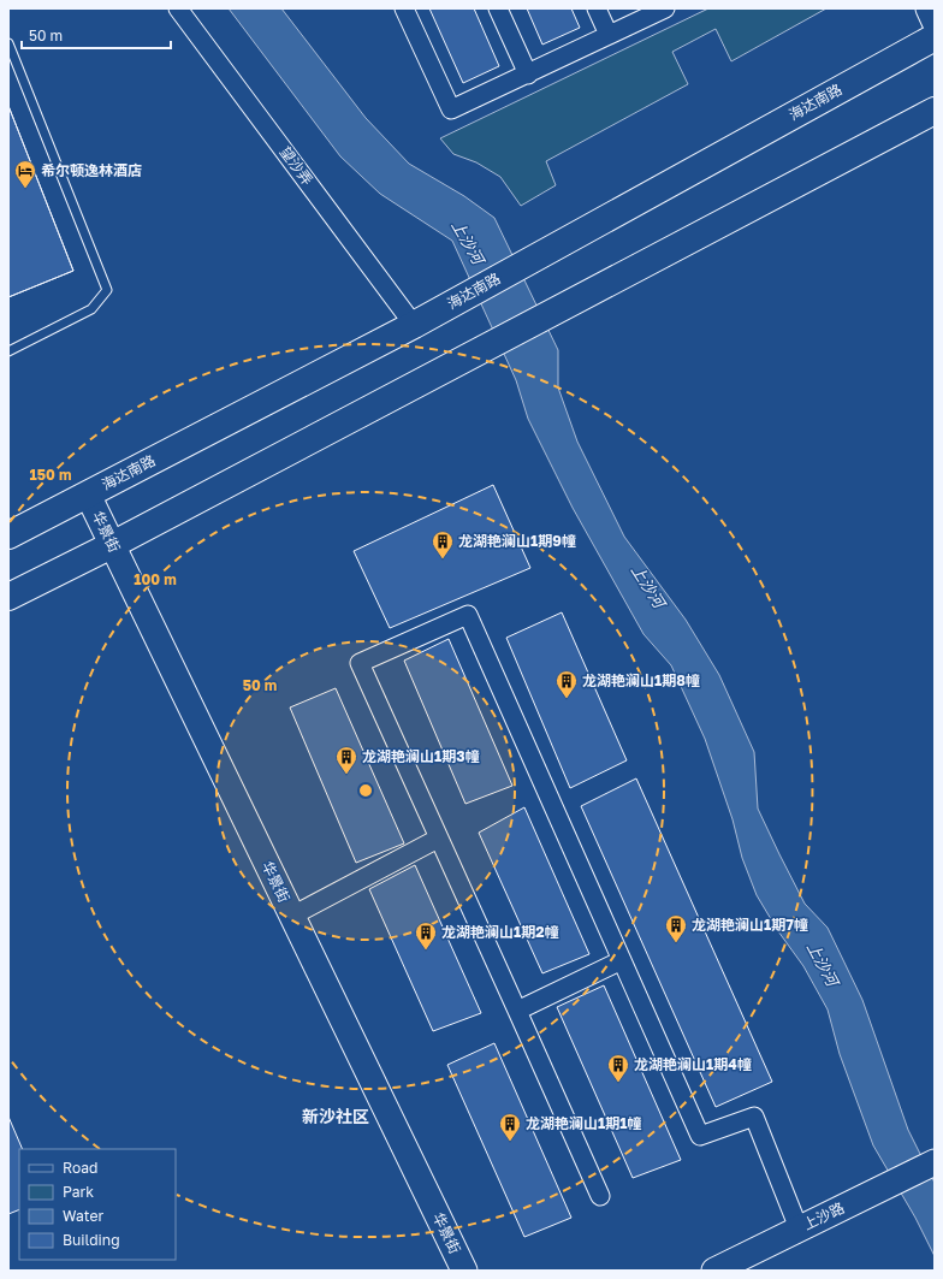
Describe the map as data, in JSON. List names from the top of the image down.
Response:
{
  "streets": {
    "main road": ["海达南路"],
    "street": ["望沙弄", "华景街", "上沙路"]
  },
  "crossings": [
    ["海达南路", "望沙弄"],
    ["海达南路", "华景街"]
  ],
  "districts": ["新沙社区"],
  "water": ["上沙河"],
  "places": {
    "hotel": ["希尔顿逸林酒店"],
    "building": [
      "龙湖艳澜山1期9幢",
      "龙湖艳澜山1期8幢",
      "龙湖艳澜山1期3幢",
      "龙湖艳澜山1期7幢",
      "龙湖艳澜山1期2幢",
      "龙湖艳澜山1期4幢",
      "龙湖艳澜山1期1幢"
    ]
  },
  "legend": [
    "Road",
    "Park",
    "Water",
    "Building"
  ],
  "scale_bar": "50 m",
  "rings": ["150 m", "100 m", "50 m"]
}
